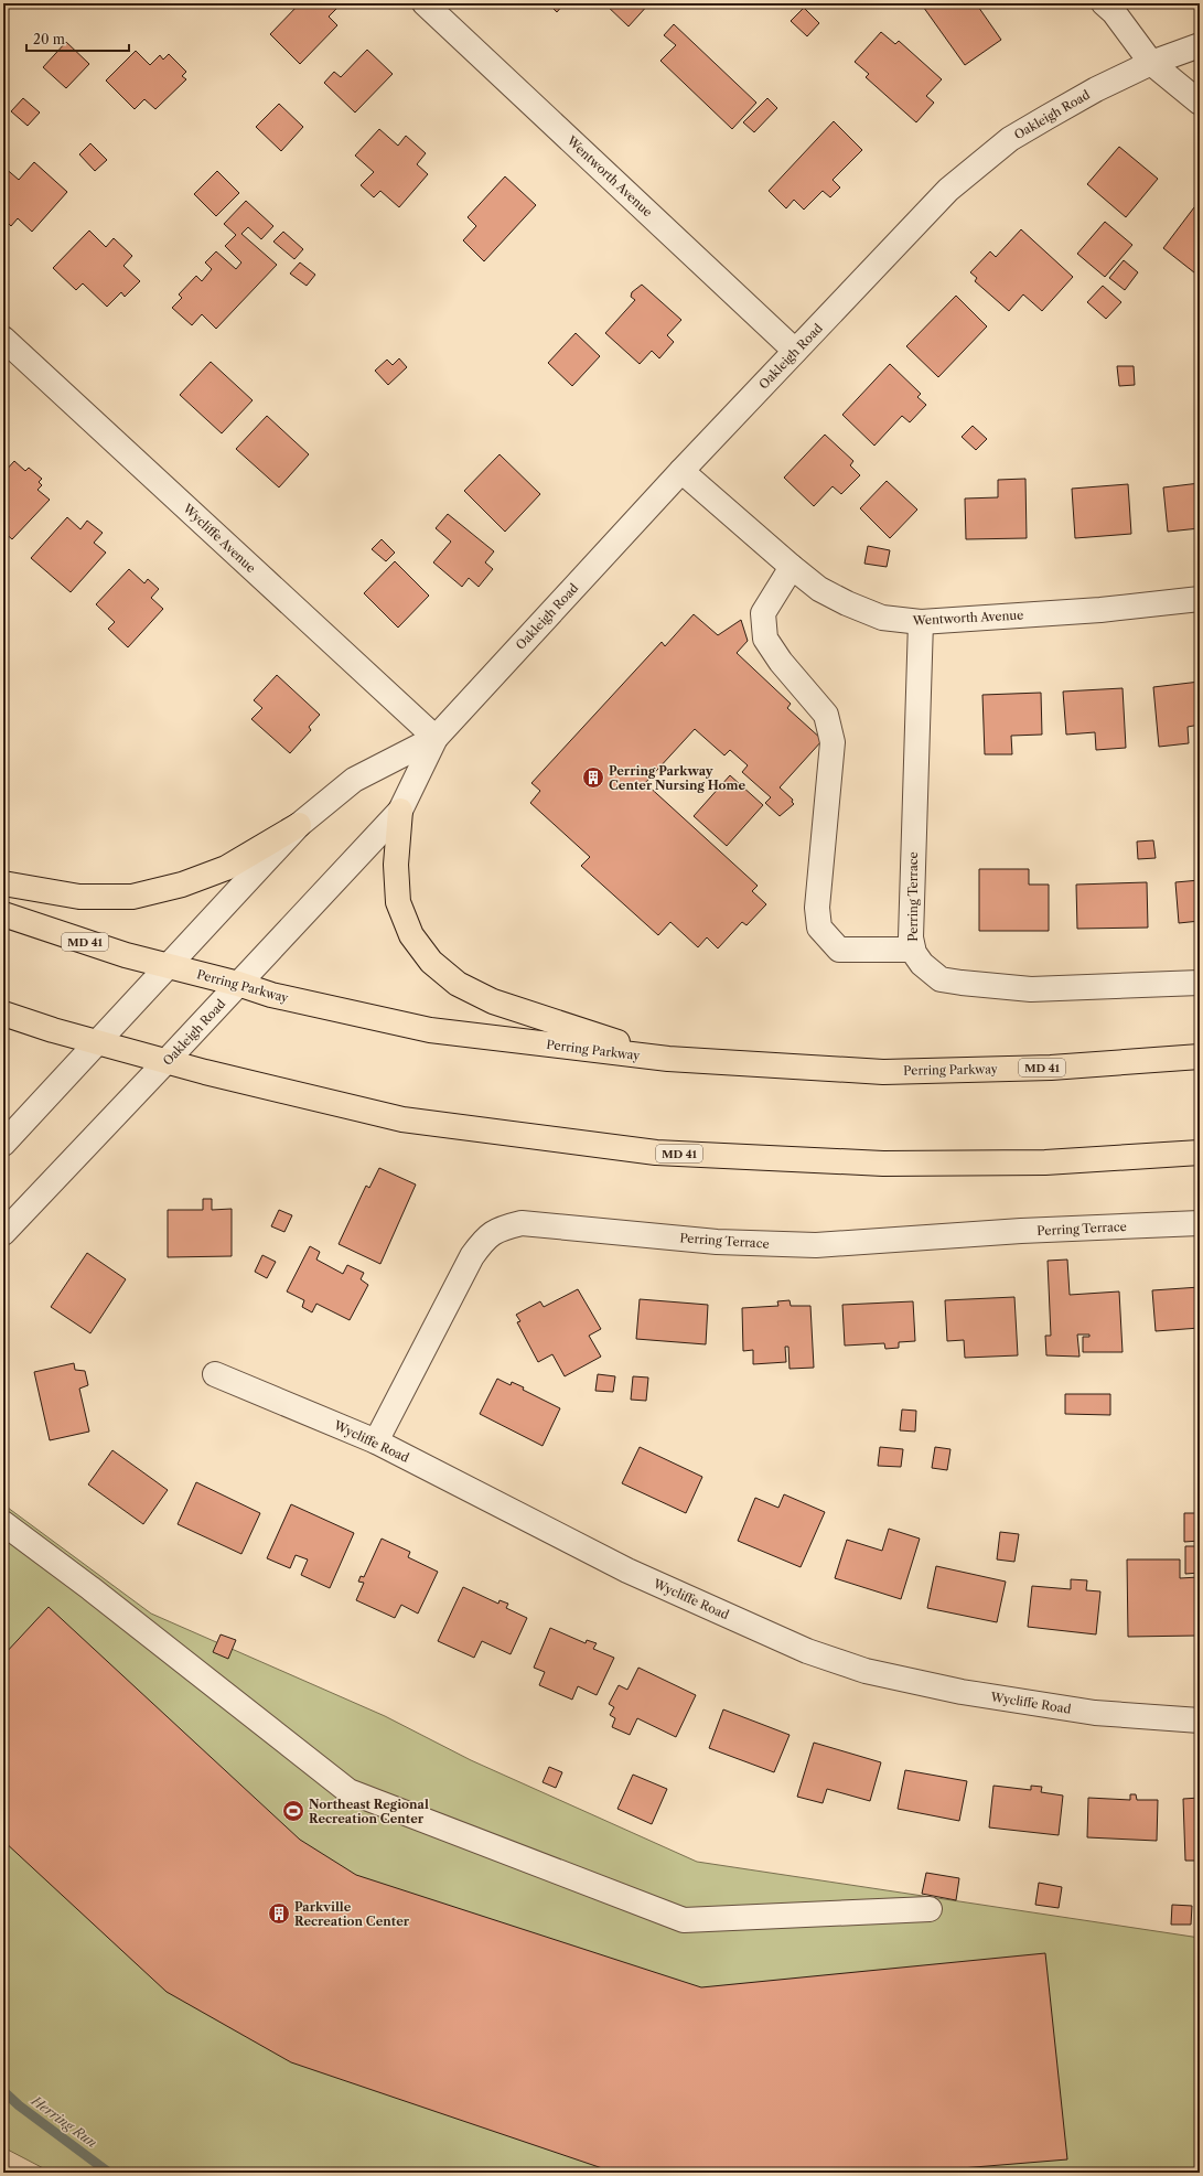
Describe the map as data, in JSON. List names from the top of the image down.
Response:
{
  "streets": {
    "main road": ["MD 41", "Perring Parkway"],
    "street": [
      "Oakleigh Road",
      "Wentworth Avenue",
      "Wycliffe Avenue",
      "Perring Terrace",
      "Wycliffe Road"
    ]
  },
  "crossings": [
    ["Oakleigh Road", "Wentworth Avenue"],
    ["Oakleigh Road", "Wycliffe Avenue"],
    ["Oakleigh Road", "MD 41"],
    ["Oakleigh Road", "Perring Parkway"],
    ["Wentworth Avenue", "Perring Terrace"],
    ["Perring Terrace", "Wycliffe Road"]
  ],
  "water": ["Herring Run"],
  "places": {
    "building": ["Perring Parkway Center Nursing Home", "Parkville Recreation Center"],
    "sports": ["Northeast Regional Recreation Center"]
  },
  "scale_bar": "20 m"
}
